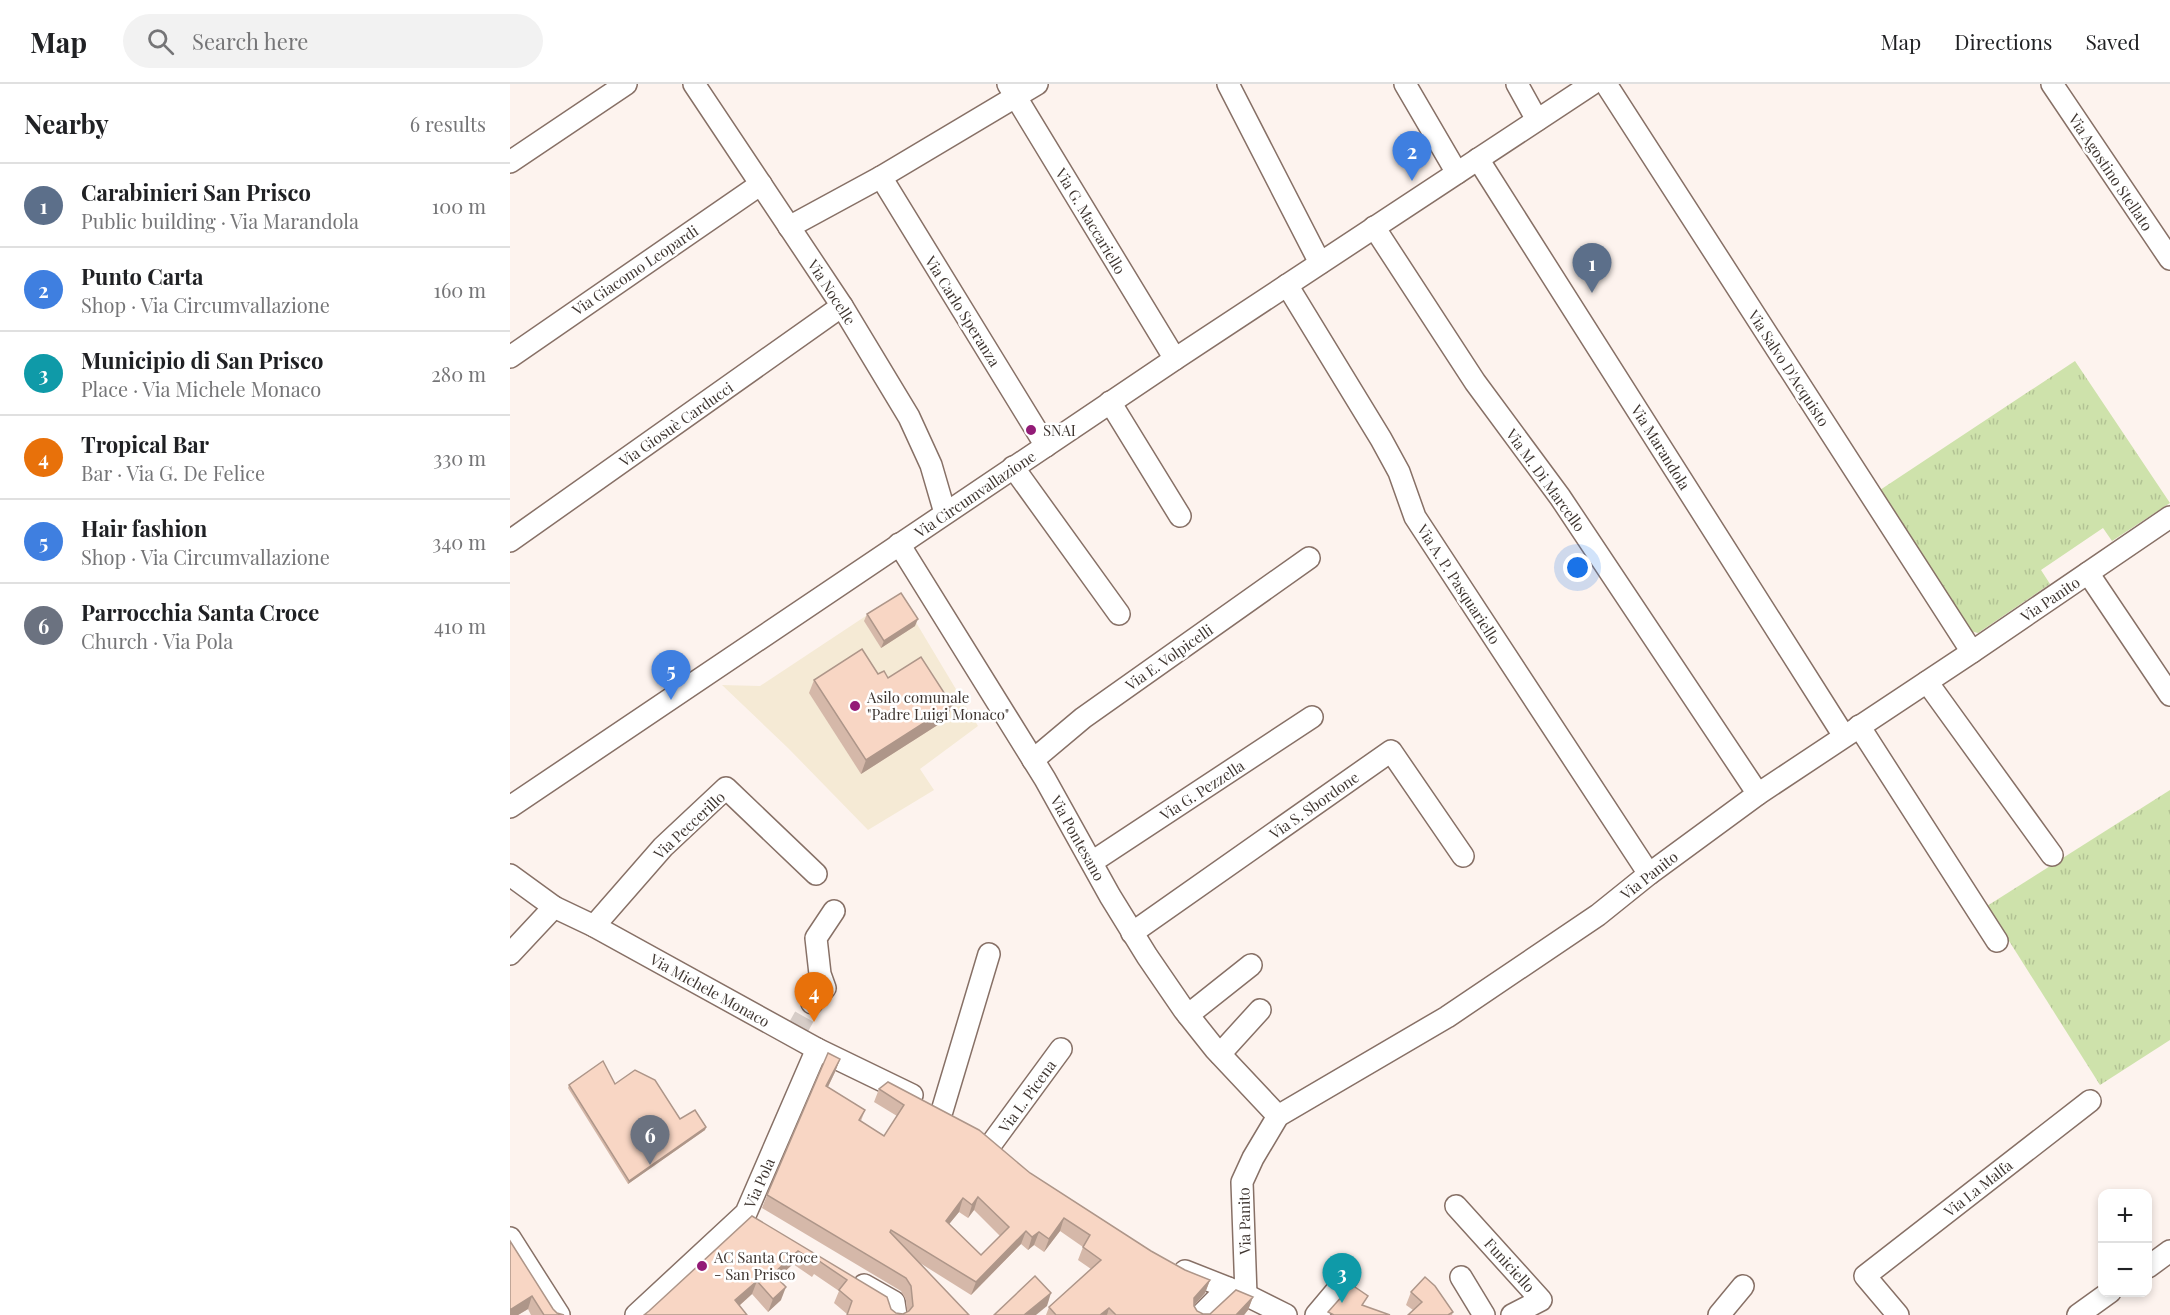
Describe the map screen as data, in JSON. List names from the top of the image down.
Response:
{
  "streets": {
    "street": [
      "Via Agostino Stellato",
      "Via G. Maccariello",
      "Via Giacomo Leopardi",
      "Via Nocelle",
      "Via Carlo Speranza",
      "Via Salvo D'Acquisto",
      "Via Giosuè Carducci",
      "Via Marandola",
      "Via M. Di Marcello",
      "Via Circumvallazione",
      "Via A. P. Pasquariello",
      "Via Panito",
      "Via E. Volpicelli",
      "Via G. Pezzella",
      "Via S. Sbordone",
      "Via Peccerillo",
      "Via Pontesano",
      "Via Michele Monaco",
      "Via L. Picena",
      "Via Pola",
      "Via La Malfa",
      "Funiciello"
    ]
  },
  "crossings": [
    ["Via G. Maccariello", "Via Circumvallazione"],
    ["Via Giacomo Leopardi", "Via Nocelle"],
    ["Via Nocelle", "Via Giosuè Carducci"],
    ["Via Nocelle", "Via Circumvallazione"],
    ["Via Carlo Speranza", "Via Circumvallazione"],
    ["Via Salvo D'Acquisto", "Via Panito"],
    ["Via Marandola", "Via Circumvallazione"],
    ["Via Marandola", "Via Panito"],
    ["Via M. Di Marcello", "Via Circumvallazione"],
    ["Via M. Di Marcello", "Via Panito"],
    ["Via Circumvallazione", "Via A. P. Pasquariello"],
    ["Via Circumvallazione", "Via Pontesano"],
    ["Via A. P. Pasquariello", "Via Panito"],
    ["Via Panito", "Via Pontesano"],
    ["Via E. Volpicelli", "Via Pontesano"],
    ["Via G. Pezzella", "Via Pontesano"],
    ["Via S. Sbordone", "Via Pontesano"],
    ["Via Peccerillo", "Via Michele Monaco"],
    ["Via Michele Monaco", "Via Pola"]
  ],
  "places": ["SNAI", "Asilo comunale \"Padre Luigi Monaco\"", "AC Santa Croce - San Prisco"],
  "page": {
    "header": "Map",
    "search": "Search here",
    "nav": ["Map", "Directions", "Saved"],
    "heading": ["Nearby", "6 results"],
    "pins": [
      "2",
      "1",
      "5",
      "4",
      "6",
      "3"
    ],
    "list": [
      {
        "mark": "1",
        "name": "Carabinieri San Prisco",
        "note": "Public building · Via Marandola",
        "value": "100 m"
      },
      {
        "mark": "2",
        "name": "Punto Carta",
        "note": "Shop · Via Circumvallazione",
        "value": "160 m"
      },
      {
        "mark": "3",
        "name": "Municipio di San Prisco",
        "note": "Place · Via Michele Monaco",
        "value": "280 m"
      },
      {
        "mark": "4",
        "name": "Tropical Bar",
        "note": "Bar · Via G. De Felice",
        "value": "330 m"
      },
      {
        "mark": "5",
        "name": "Hair fashion",
        "note": "Shop · Via Circumvallazione",
        "value": "340 m"
      },
      {
        "mark": "6",
        "name": "Parrocchia Santa Croce",
        "note": "Church · Via Pola",
        "value": "410 m"
      }
    ],
    "map_buttons": ["+", "−"]
  }
}
